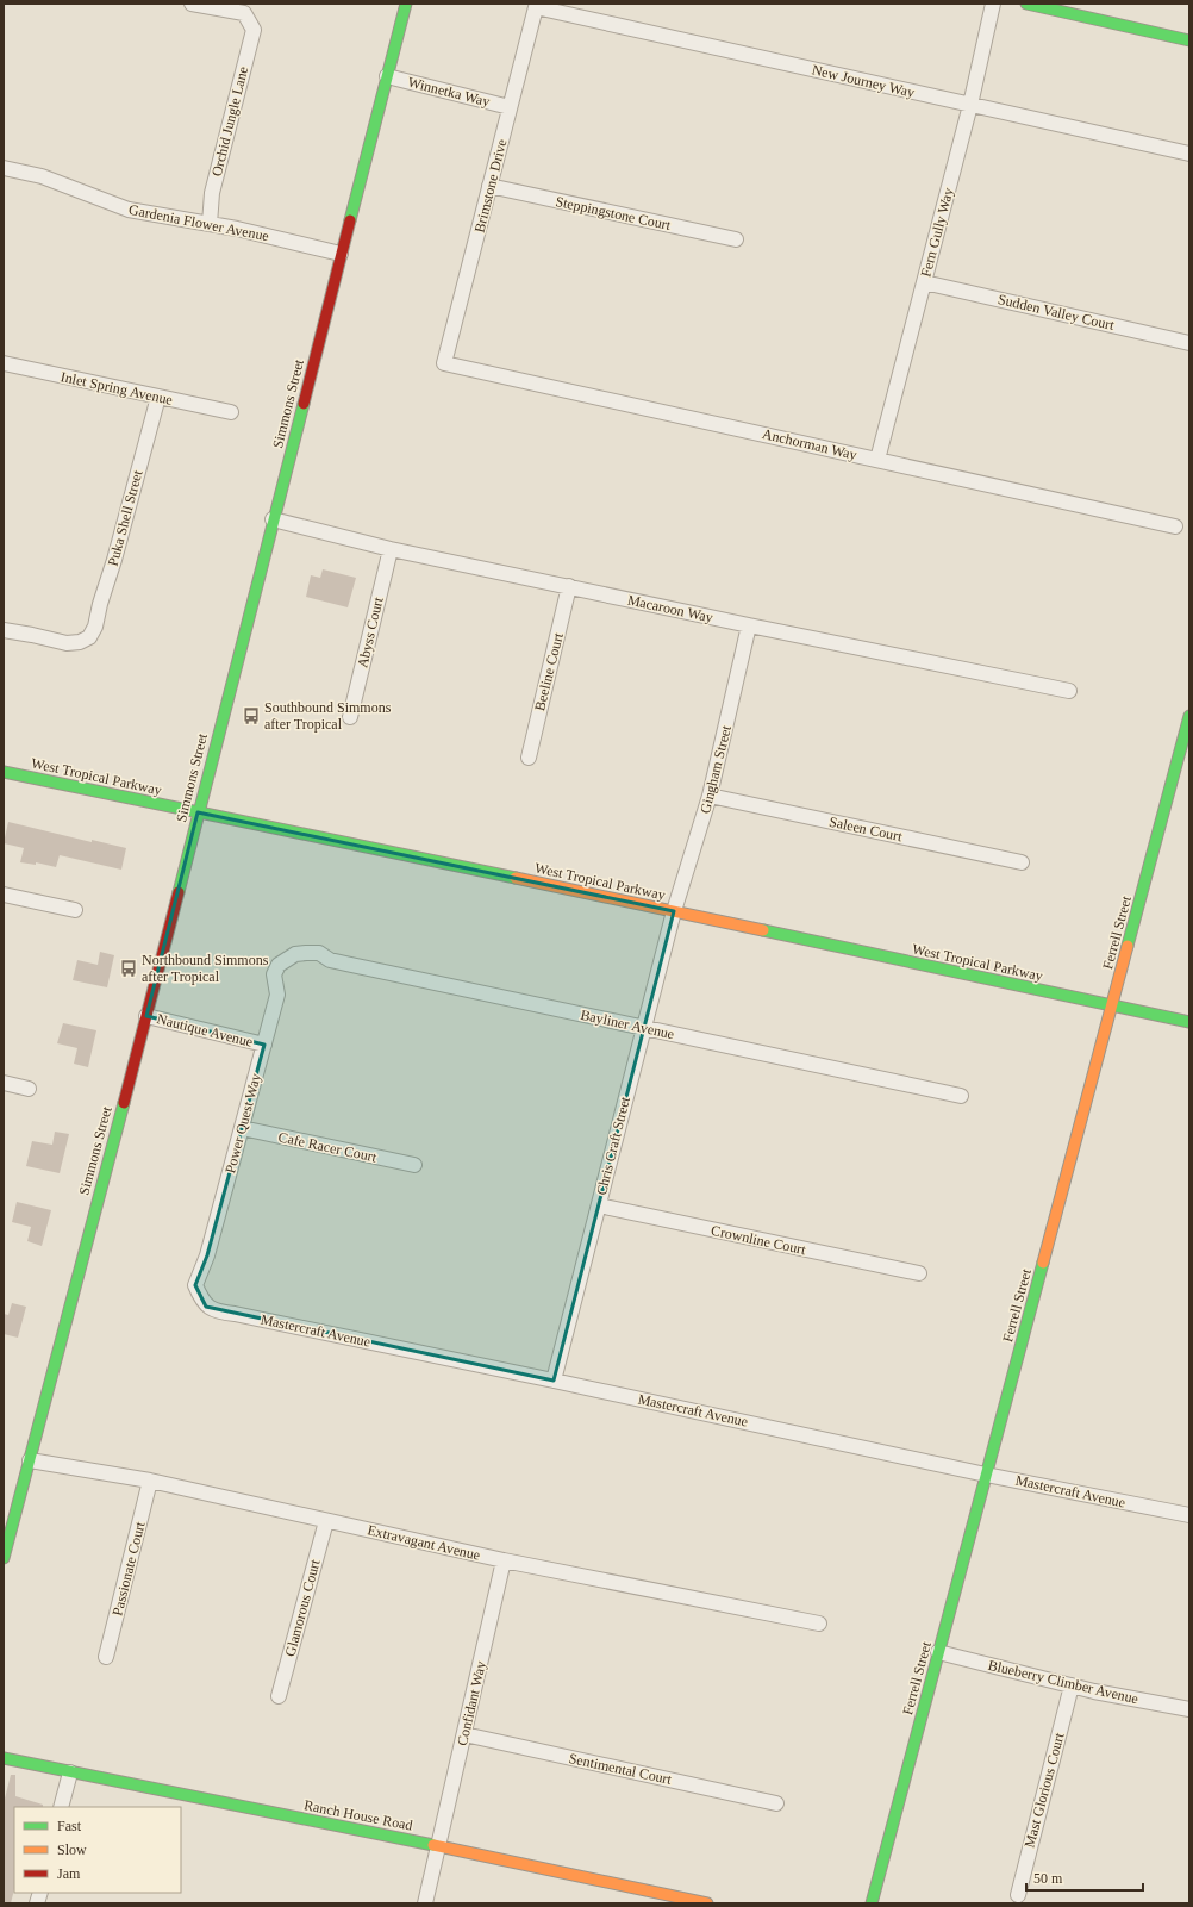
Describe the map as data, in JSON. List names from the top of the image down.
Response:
{
  "streets": {
    "main road": [
      "Simmons Street",
      "West Tropical Parkway",
      "Ferrell Street",
      "Ranch House Road"
    ],
    "street": [
      "New Journey Way",
      "Winnetka Way",
      "Orchid Jungle Lane",
      "Brimstone Drive",
      "Steppingstone Court",
      "Gardenia Flower Avenue",
      "Fern Gully Way",
      "Sudden Valley Court",
      "Inlet Spring Avenue",
      "Anchorman Way",
      "Puka Shell Street",
      "Macaroon Way",
      "Abyss Court",
      "Beeline Court",
      "Gingham Street",
      "Saleen Court",
      "Bayliner Avenue",
      "Nautique Avenue",
      "Power Quest Way",
      "Chris Craft Street",
      "Cafe Racer Court",
      "Crownline Court",
      "Mastercraft Avenue",
      "Extravagant Avenue",
      "Passionate Court",
      "Glamorous Court",
      "Blueberry Climber Avenue",
      "Confidant Way",
      "Sentimental Court",
      "Mast Glorious Court"
    ]
  },
  "crossings": [
    ["New Journey Way", "Brimstone Drive"],
    ["New Journey Way", "Fern Gully Way"],
    ["Winnetka Way", "Brimstone Drive"],
    ["Winnetka Way", "Simmons Street"],
    ["Orchid Jungle Lane", "Gardenia Flower Avenue"],
    ["Brimstone Drive", "Steppingstone Court"],
    ["Brimstone Drive", "Anchorman Way"],
    ["Gardenia Flower Avenue", "Simmons Street"],
    ["Fern Gully Way", "Sudden Valley Court"],
    ["Fern Gully Way", "Anchorman Way"],
    ["Inlet Spring Avenue", "Puka Shell Street"],
    ["Simmons Street", "Macaroon Way"],
    ["Simmons Street", "West Tropical Parkway"],
    ["Simmons Street", "Nautique Avenue"],
    ["Simmons Street", "Extravagant Avenue"],
    ["Macaroon Way", "Abyss Court"],
    ["Macaroon Way", "Beeline Court"],
    ["Macaroon Way", "Gingham Street"],
    ["Gingham Street", "West Tropical Parkway"],
    ["Gingham Street", "Saleen Court"],
    ["Gingham Street", "Chris Craft Street"],
    ["West Tropical Parkway", "Ferrell Street"],
    ["West Tropical Parkway", "Chris Craft Street"],
    ["Ferrell Street", "Mastercraft Avenue"],
    ["Ferrell Street", "Blueberry Climber Avenue"],
    ["Bayliner Avenue", "Power Quest Way"],
    ["Bayliner Avenue", "Chris Craft Street"],
    ["Nautique Avenue", "Power Quest Way"],
    ["Power Quest Way", "Cafe Racer Court"],
    ["Power Quest Way", "Mastercraft Avenue"],
    ["Chris Craft Street", "Crownline Court"],
    ["Chris Craft Street", "Mastercraft Avenue"],
    ["Extravagant Avenue", "Passionate Court"],
    ["Extravagant Avenue", "Glamorous Court"],
    ["Extravagant Avenue", "Confidant Way"],
    ["Blueberry Climber Avenue", "Mast Glorious Court"],
    ["Confidant Way", "Sentimental Court"],
    ["Confidant Way", "Ranch House Road"]
  ],
  "places": {
    "bus stop": ["Southbound Simmons after Tropical", "Northbound Simmons after Tropical"]
  },
  "legend": ["Fast", "Slow", "Jam"],
  "scale_bar": "50 m"
}
